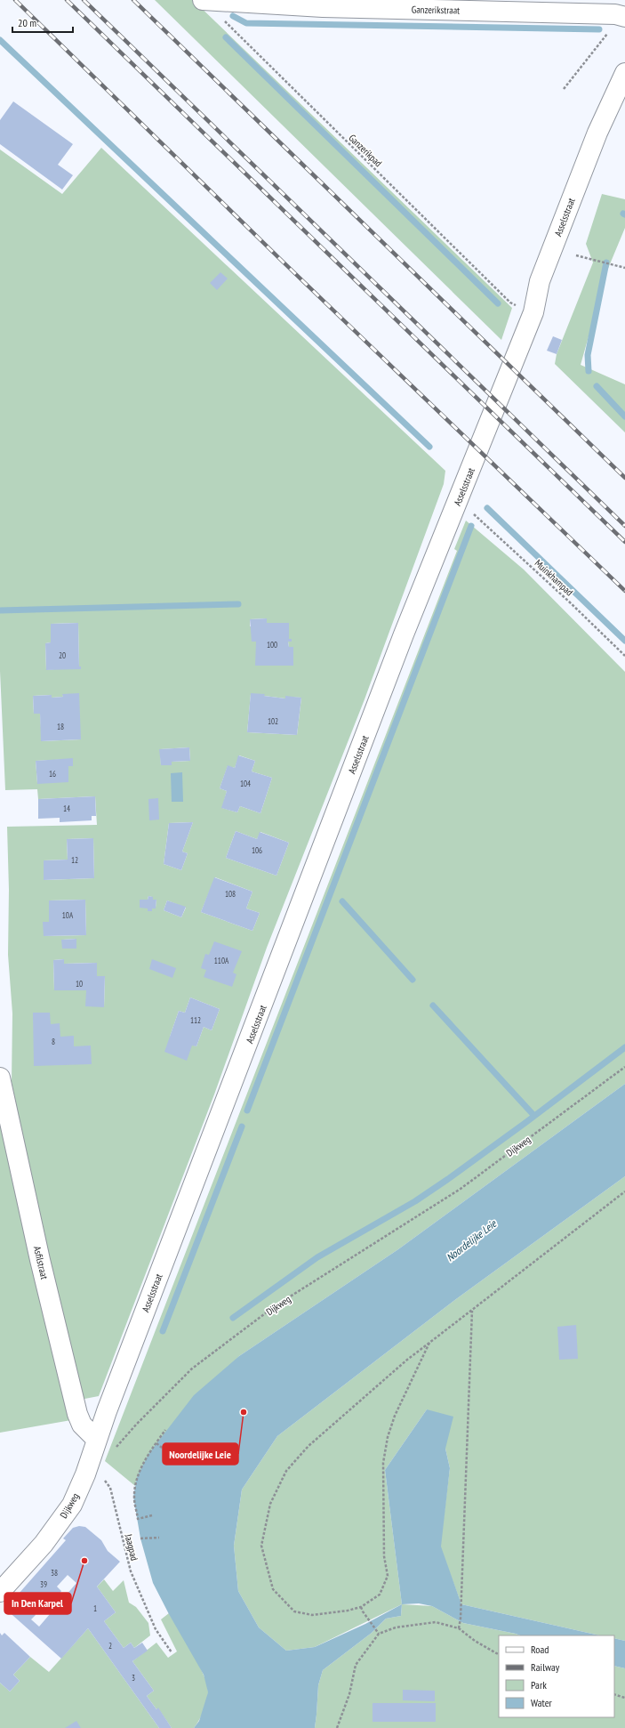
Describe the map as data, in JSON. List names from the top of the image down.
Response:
{
  "streets": {
    "street": [
      "Ganzerikstraat",
      "Asselsstraat",
      "Dijkweg",
      "Asfilstraat"
    ],
    "path": ["Ganzerikpad", "Muinkhampad", "Jaagpad"]
  },
  "crossings": [
    ["Ganzerikstraat", "Ganzerikpad"],
    ["Asselsstraat", "Dijkweg"],
    ["Asselsstraat", "Asfilstraat"],
    ["Dijkweg", "Asfilstraat"]
  ],
  "water": ["Noordelijke Leie"],
  "places": ["Noordelijke Leie", "In Den Karpel"],
  "house_numbers": [
    "100",
    "20",
    "102",
    "18",
    "16",
    "104",
    "14",
    "106",
    "12",
    "108",
    "10A",
    "110A",
    "10",
    "112",
    "8",
    "38",
    "39",
    "1",
    "2",
    "3"
  ],
  "legend": [
    "Road",
    "Railway",
    "Park",
    "Water"
  ],
  "scale_bar": "20 m"
}
